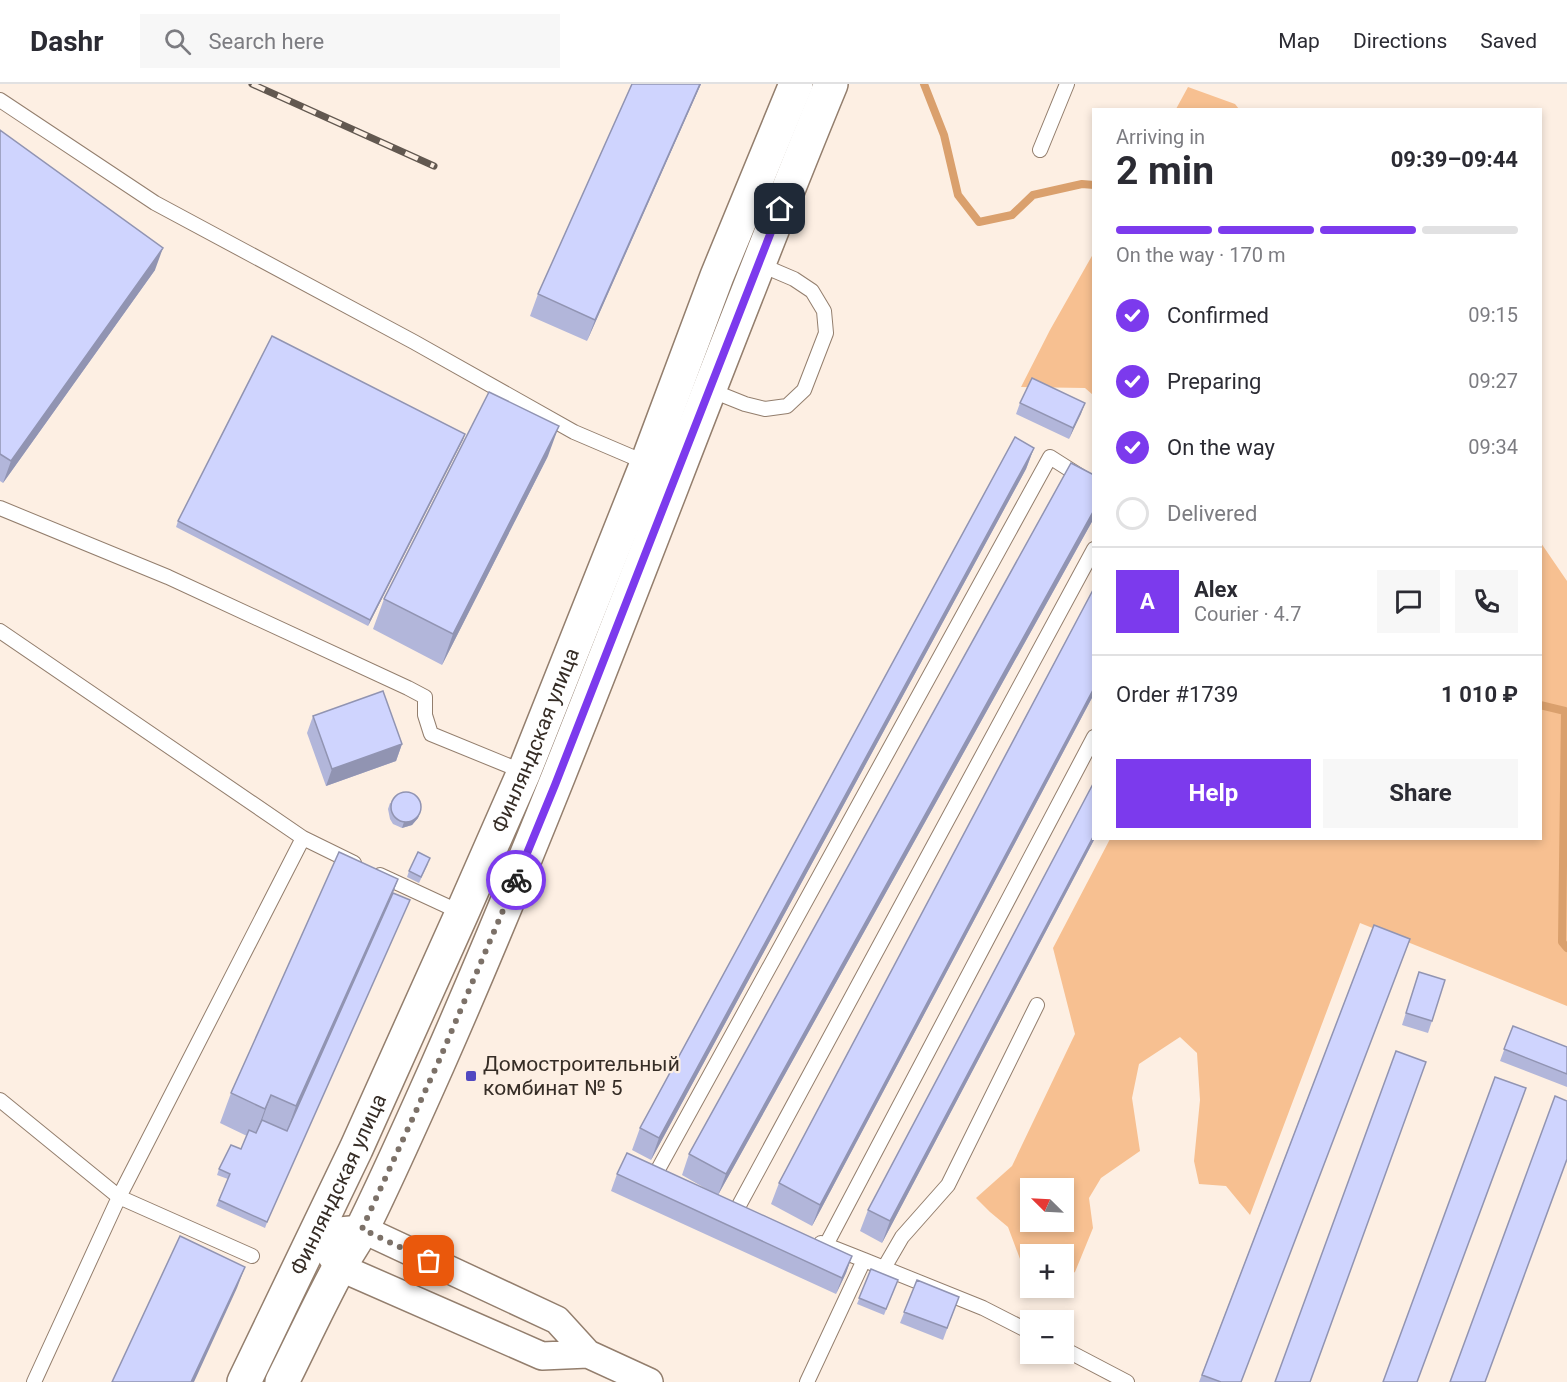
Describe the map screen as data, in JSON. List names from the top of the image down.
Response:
{
  "streets": {
    "street": ["Финляндская улица"]
  },
  "places": {
    "transit": ["Домостроительный комбинат № 5"]
  },
  "north": "top left",
  "page": {
    "header": "Dashr",
    "search": "Search here",
    "nav": ["Map", "Directions", "Saved"],
    "heading": ["2 min", "Arriving in", "09:39–09:44"],
    "panel": [
      "Alex",
      "Courier · 4.7",
      "Order #1739",
      "1 010 ₽"
    ],
    "bar": "On the way · 170 m",
    "list": [
      ["Confirmed", "09:15"],
      ["Preparing", "09:27"],
      ["On the way", "09:34"],
      "Delivered"
    ],
    "round": "A",
    "buttons": ["Help", "Share"],
    "map_buttons": ["+", "−"]
  }
}
